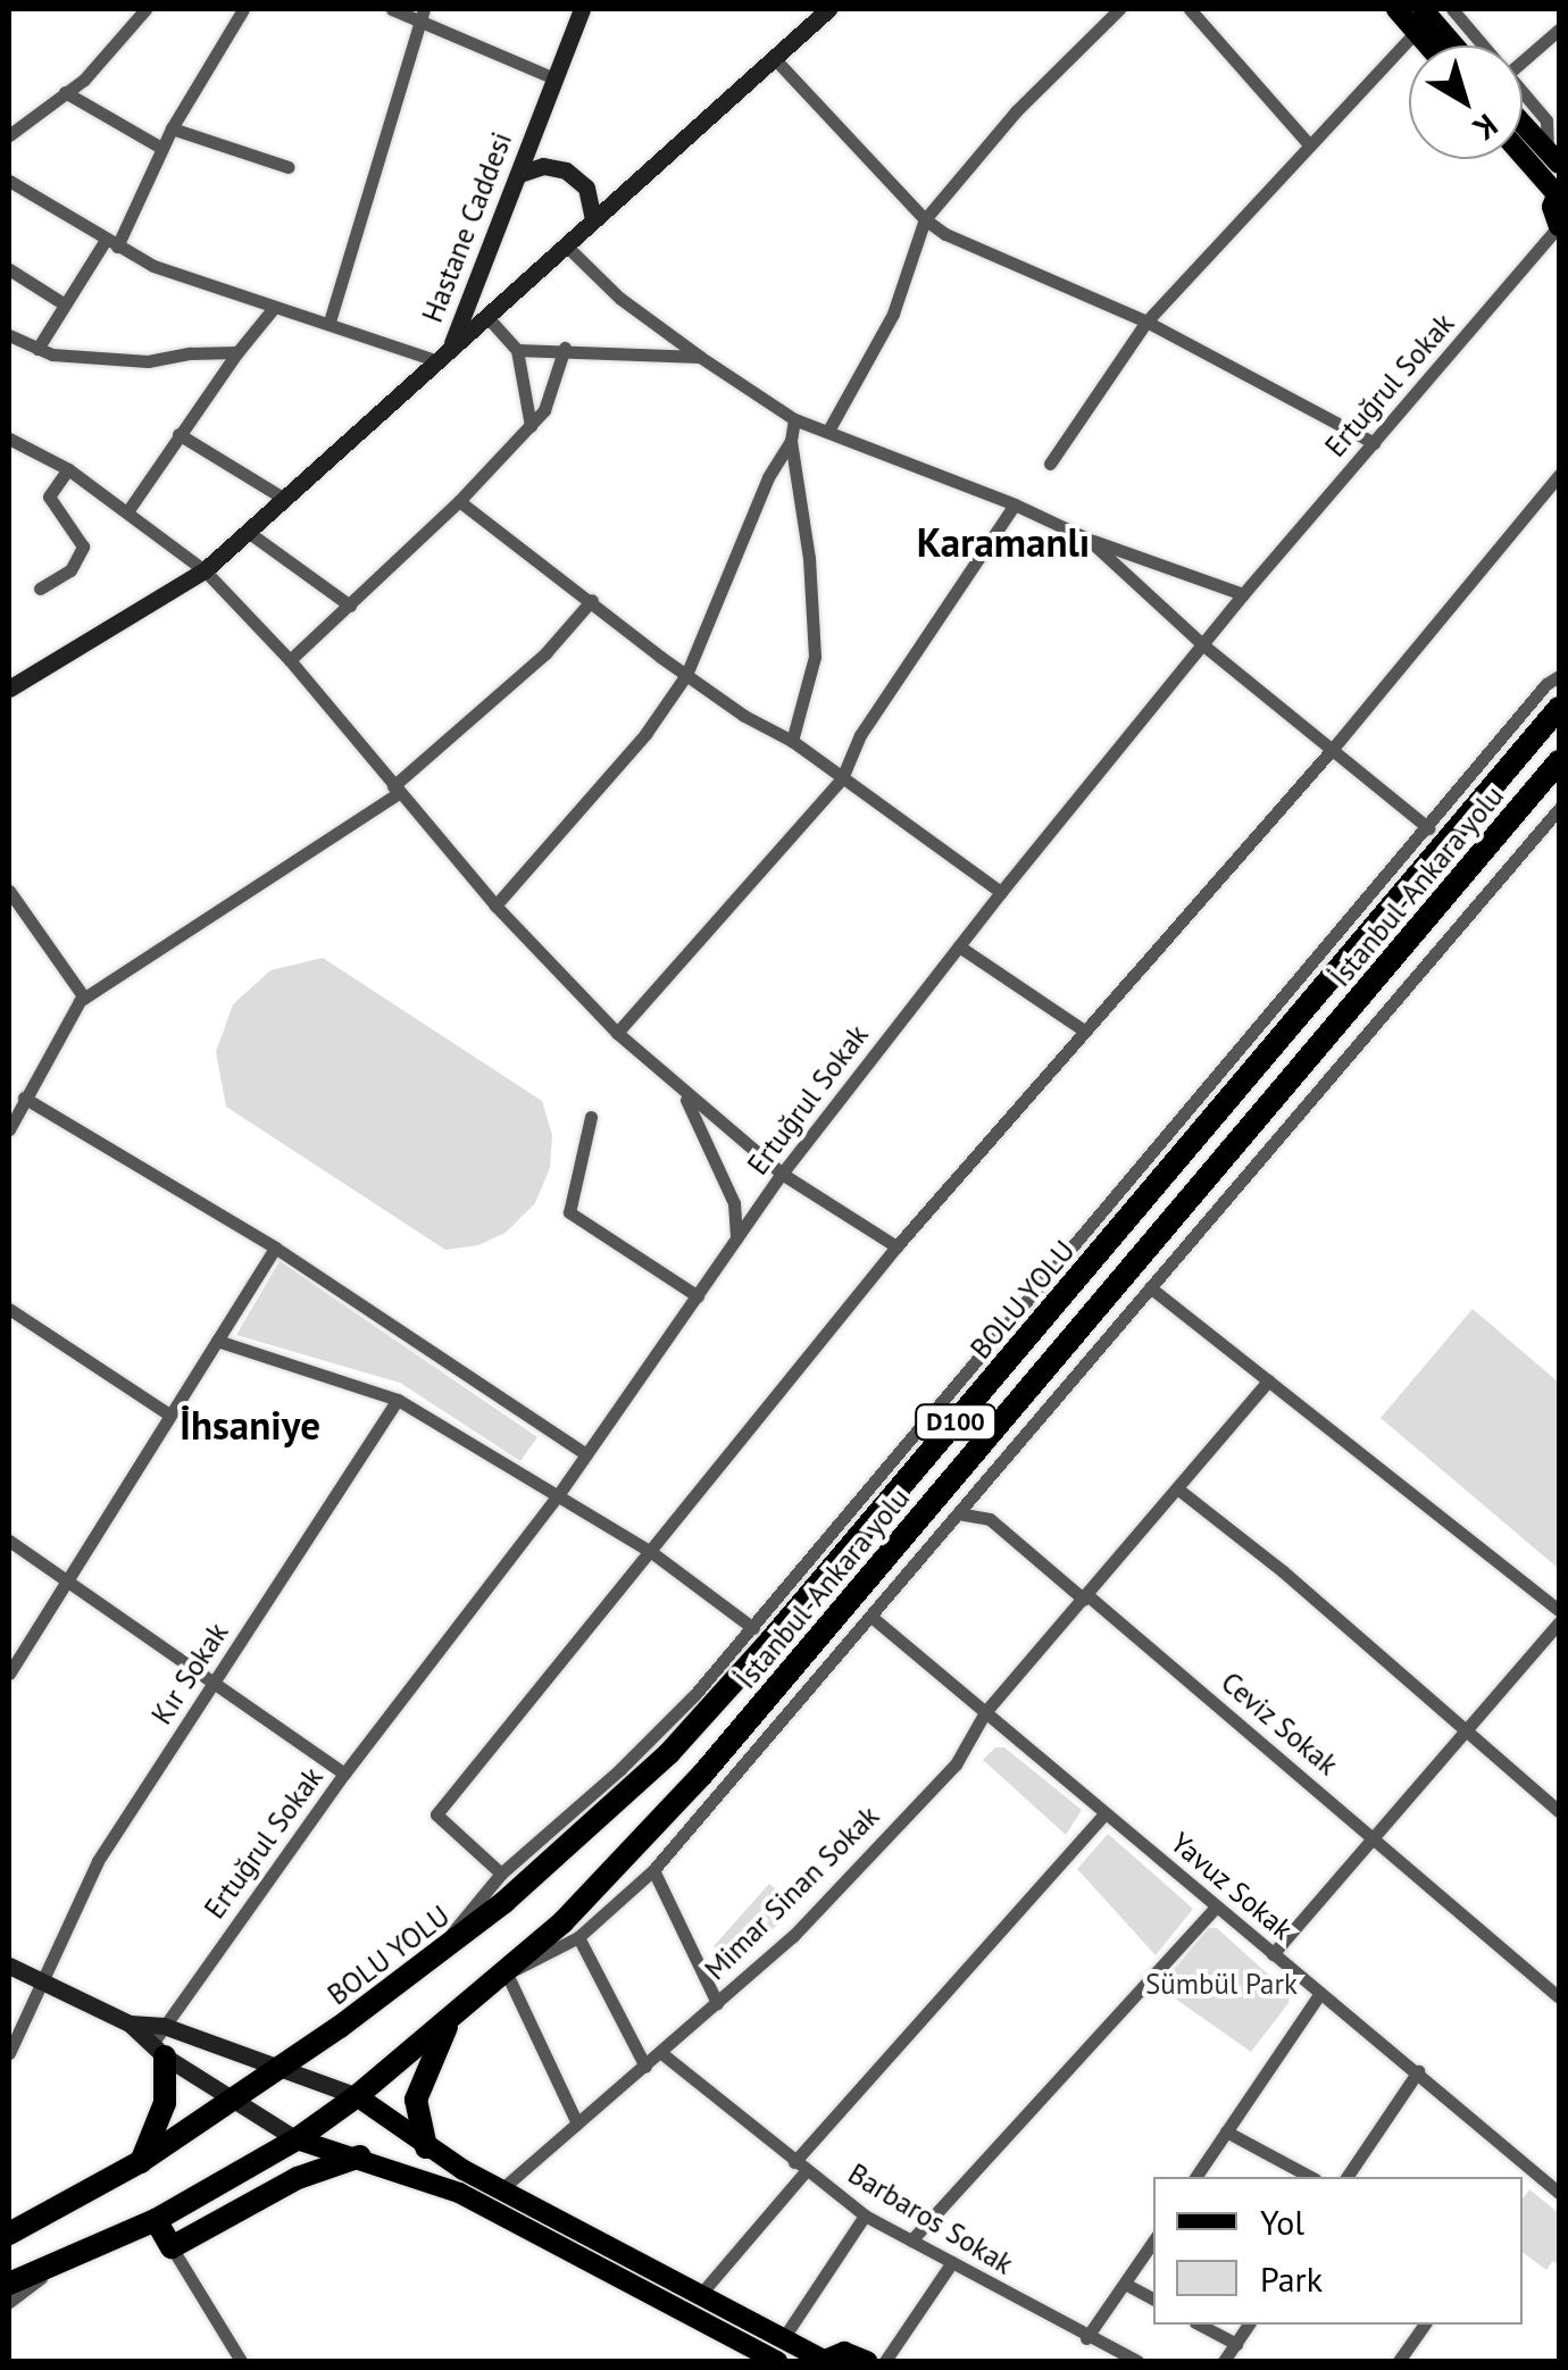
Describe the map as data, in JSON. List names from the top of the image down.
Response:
{
  "streets": {
    "highway": ["İstanbul-Ankara yolu", "BOLU YOLU", "D100"],
    "main road": ["Hastane Caddesi"],
    "street": [
      "Ertuğrul Sokak",
      "Kır Sokak",
      "Ceviz Sokak",
      "Yavuz Sokak",
      "Mimar Sinan Sokak",
      "Barbaros Sokak"
    ]
  },
  "crossings": [
    ["İstanbul-Ankara yolu", "D100"],
    ["BOLU YOLU", "D100"],
    ["Ceviz Sokak", "Mimar Sinan Sokak"],
    ["Yavuz Sokak", "Mimar Sinan Sokak"],
    ["Mimar Sinan Sokak", "Barbaros Sokak"]
  ],
  "districts": ["Karamanlı", "İhsaniye"],
  "parks": ["Sümbül Park"],
  "legend": ["Yol", "Park"],
  "north": "bottom right"
}
